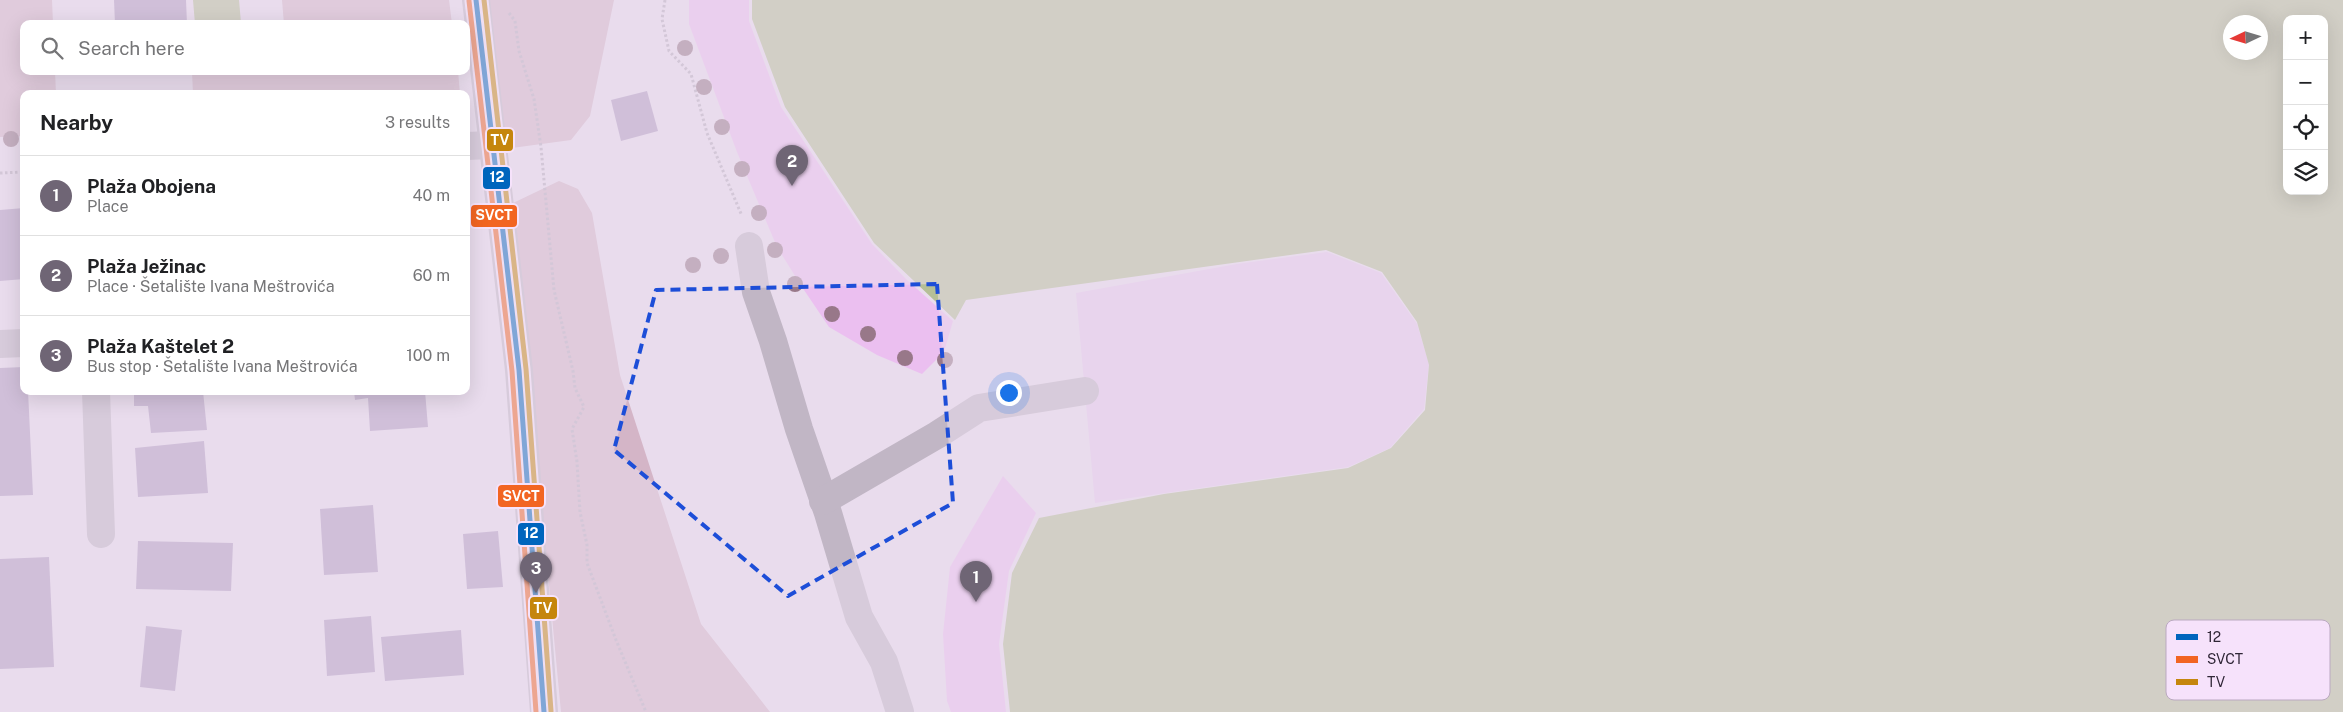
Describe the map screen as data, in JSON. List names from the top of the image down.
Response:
{
  "lines": ["transit line 12", "transit line TV", "transit line SVCT"],
  "legend": ["12", "SVCT", "TV"],
  "north": "left",
  "page": {
    "map_buttons": ["+", "−"],
    "search": "Search here",
    "heading": ["Nearby", "3 results"],
    "pins": ["2", "3", "1"],
    "list": [
      {
        "mark": "1",
        "name": "Plaža Obojena",
        "note": "Place",
        "value": "40 m"
      },
      {
        "mark": "2",
        "name": "Plaža Ježinac",
        "note": "Place · Šetalište Ivana Meštrovića",
        "value": "60 m"
      },
      {
        "mark": "3",
        "name": "Plaža Kaštelet 2",
        "note": "Bus stop · Šetalište Ivana Meštrovića",
        "value": "100 m"
      }
    ]
  }
}
